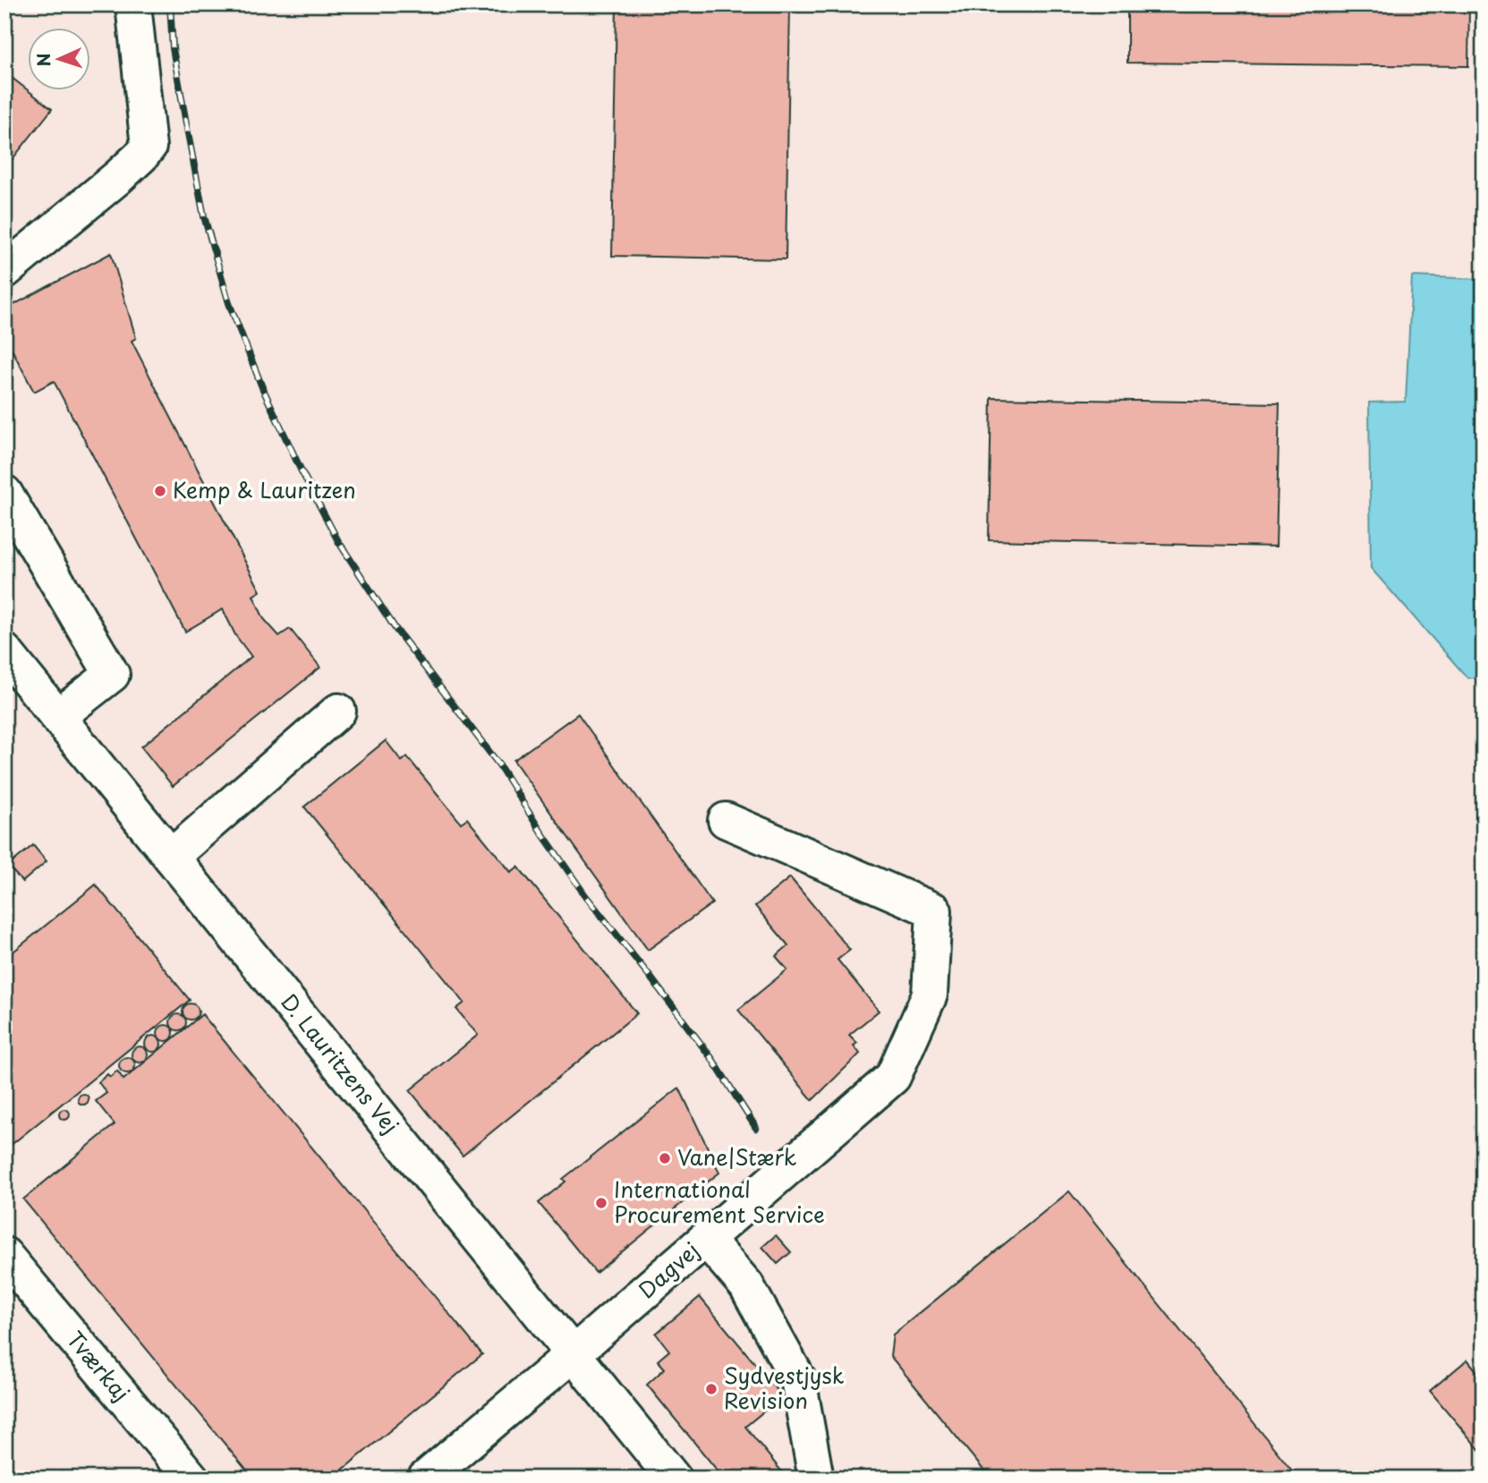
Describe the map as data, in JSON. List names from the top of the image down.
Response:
{
  "streets": {
    "street": ["D. Lauritzens Vej", "Dagvej", "Tværkaj"]
  },
  "crossings": [
    ["D. Lauritzens Vej", "Dagvej"]
  ],
  "places": [
    "Kemp & Lauritzen",
    "Vane|Stærk",
    "International Procurement Service",
    "Sydvestjysk Revision"
  ],
  "north": "left"
}
